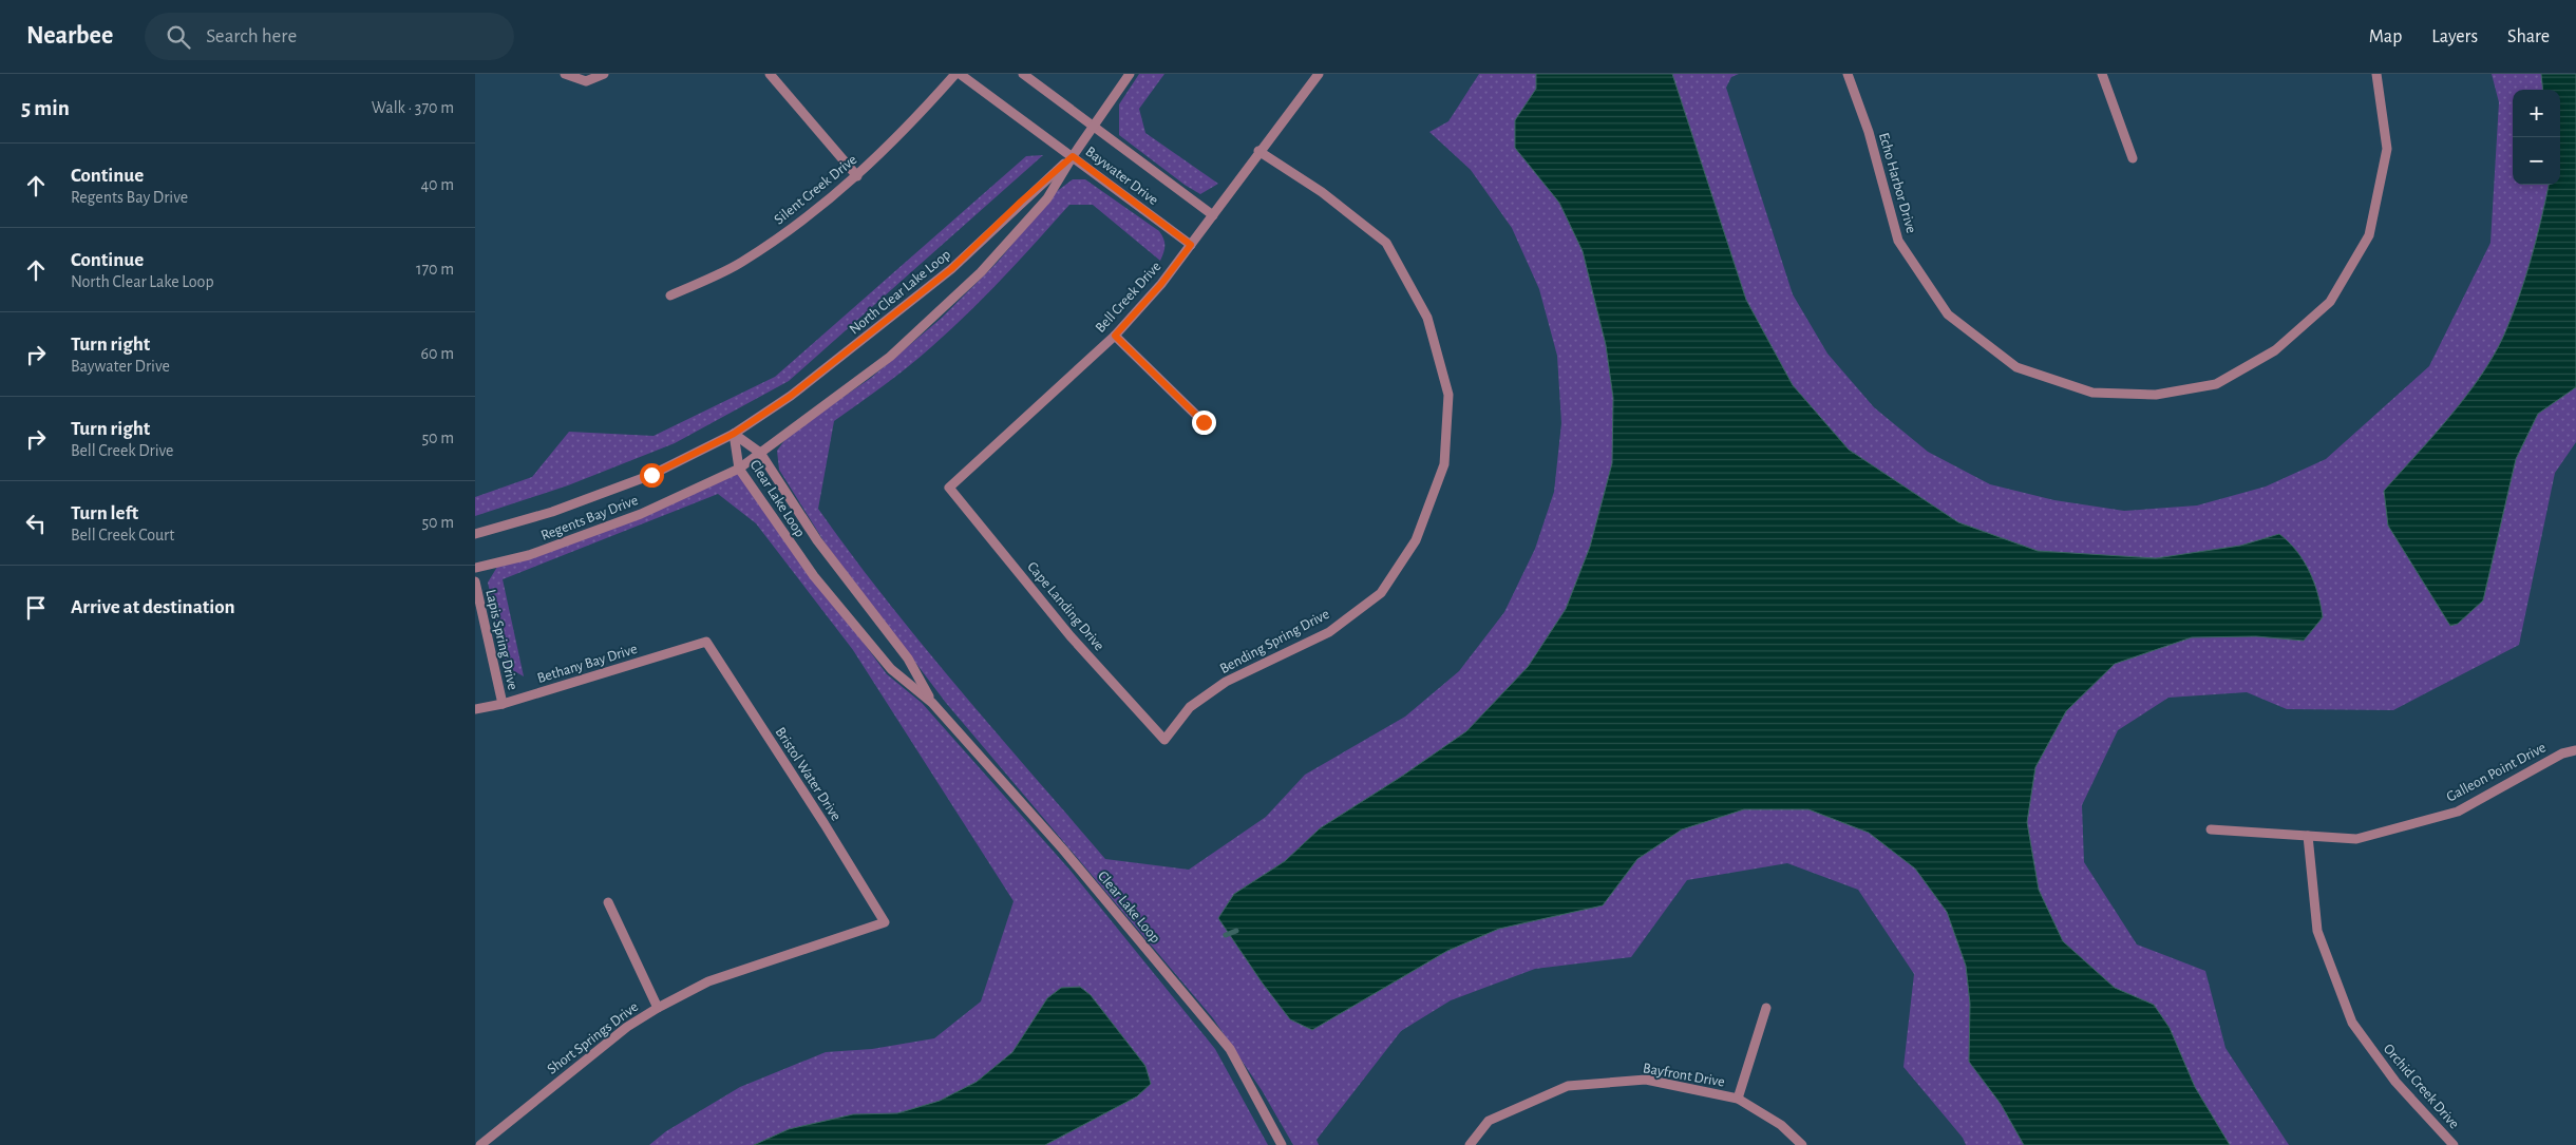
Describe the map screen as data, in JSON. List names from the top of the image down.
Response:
{
  "streets": {
    "street": [
      "Baywater Drive",
      "Echo Harbor Drive",
      "Silent Creek Drive",
      "North Clear Lake Loop",
      "Bell Creek Drive",
      "Clear Lake Loop",
      "Regents Bay Drive",
      "Cape Landing Drive",
      "Lapis Spring Drive",
      "Bending Spring Drive",
      "Bethany Bay Drive",
      "Galleon Point Drive",
      "Bristol Water Drive",
      "Short Springs Drive",
      "Bayfront Drive",
      "Orchid Creek Drive"
    ]
  },
  "crossings": [
    ["Baywater Drive", "North Clear Lake Loop"],
    ["Baywater Drive", "Bell Creek Drive"],
    ["North Clear Lake Loop", "Clear Lake Loop"],
    ["North Clear Lake Loop", "Regents Bay Drive"],
    ["Bell Creek Drive", "Cape Landing Drive"],
    ["Bell Creek Drive", "Bending Spring Drive"],
    ["Clear Lake Loop", "Regents Bay Drive"],
    ["Cape Landing Drive", "Bending Spring Drive"],
    ["Lapis Spring Drive", "Bethany Bay Drive"],
    ["Bethany Bay Drive", "Bristol Water Drive"],
    ["Galleon Point Drive", "Orchid Creek Drive"],
    ["Bristol Water Drive", "Short Springs Drive"]
  ],
  "page": {
    "header": "Nearbee",
    "search": "Search here",
    "nav": ["Map", "Layers", "Share"],
    "heading": ["5 min", "Walk · 370 m"],
    "map_buttons": ["+", "−"],
    "list": [
      ["Continue", "Regents Bay Drive", "40 m"],
      ["Continue", "North Clear Lake Loop", "170 m"],
      ["Turn right", "Baywater Drive", "60 m"],
      ["Turn right", "Bell Creek Drive", "50 m"],
      ["Turn left", "Bell Creek Court", "50 m"],
      "Arrive at destination"
    ]
  }
}
